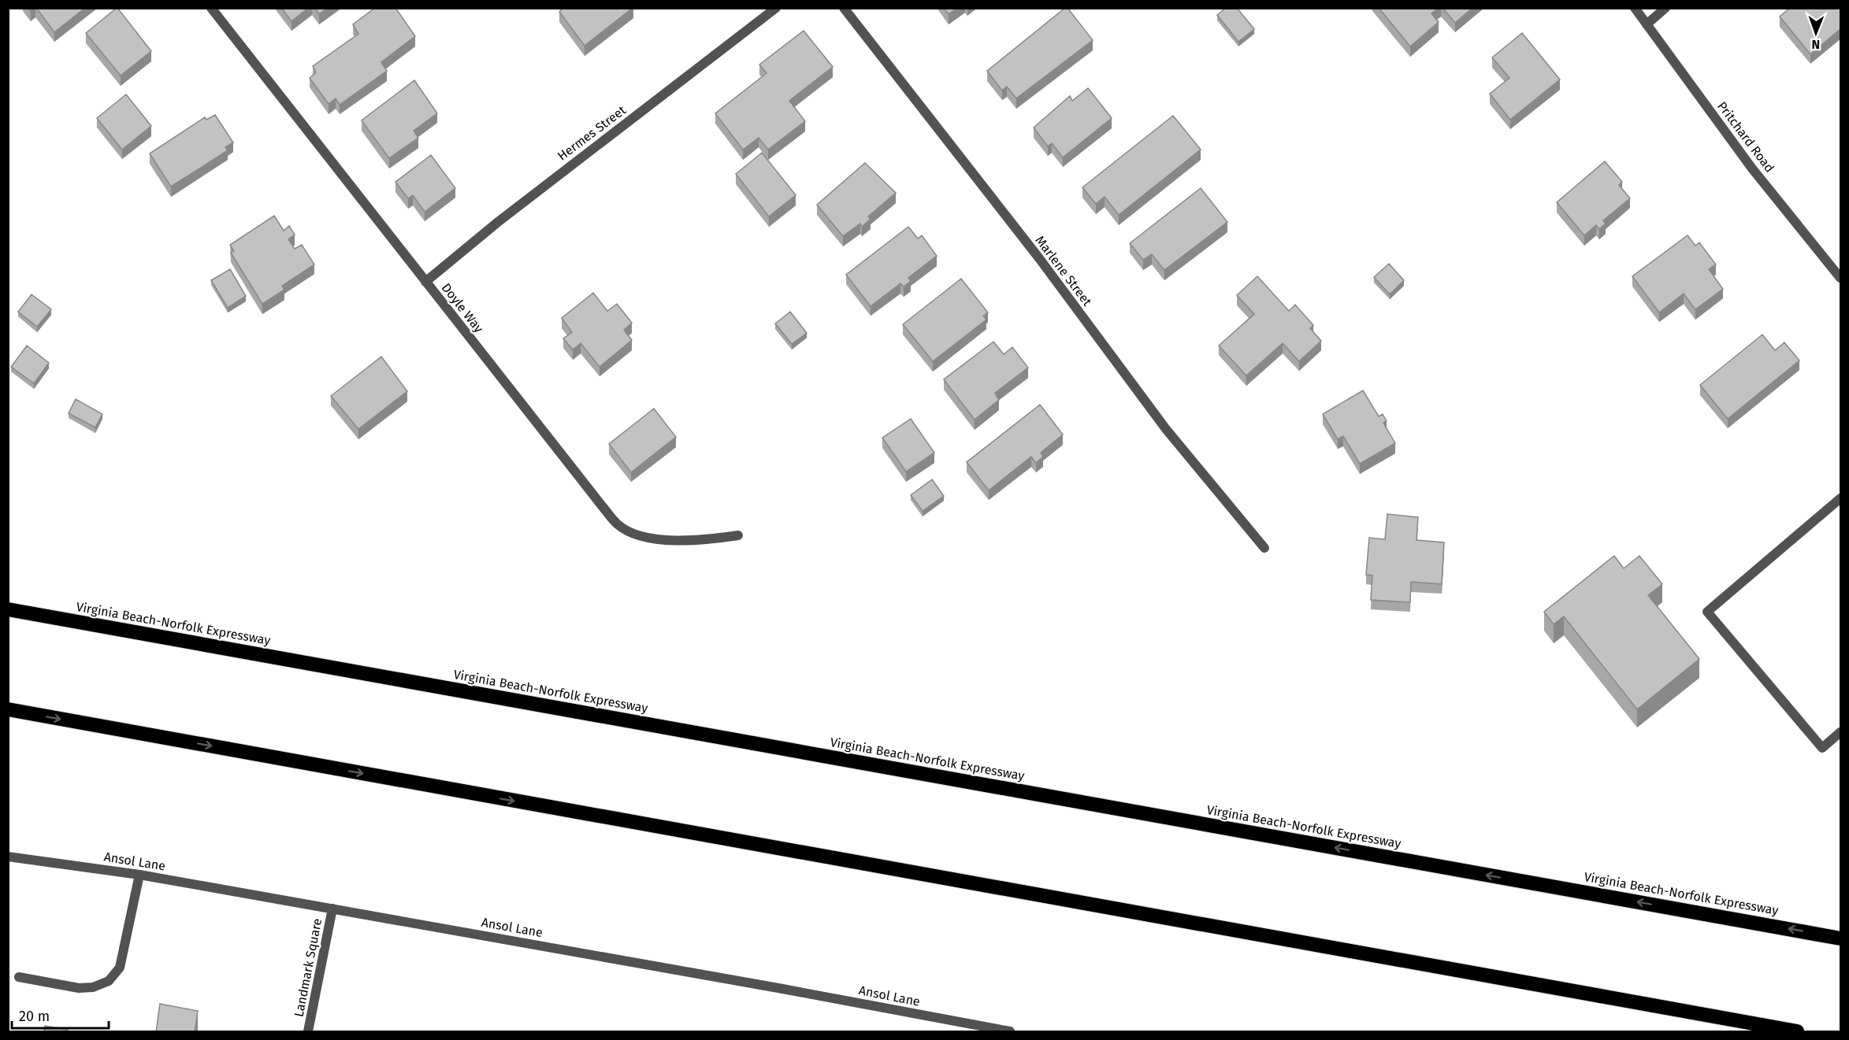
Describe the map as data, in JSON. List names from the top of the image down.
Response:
{
  "streets": {
    "highway": ["Virginia Beach-Norfolk Expressway"],
    "street": [
      "Hermes Street",
      "Pritchard Road",
      "Marlene Street",
      "Doyle Way",
      "Ansol Lane",
      "Landmark Square"
    ]
  },
  "crossings": [
    ["Hermes Street", "Doyle Way"],
    ["Ansol Lane", "Landmark Square"]
  ],
  "scale_bar": "20 m",
  "north": "bottom"
}
